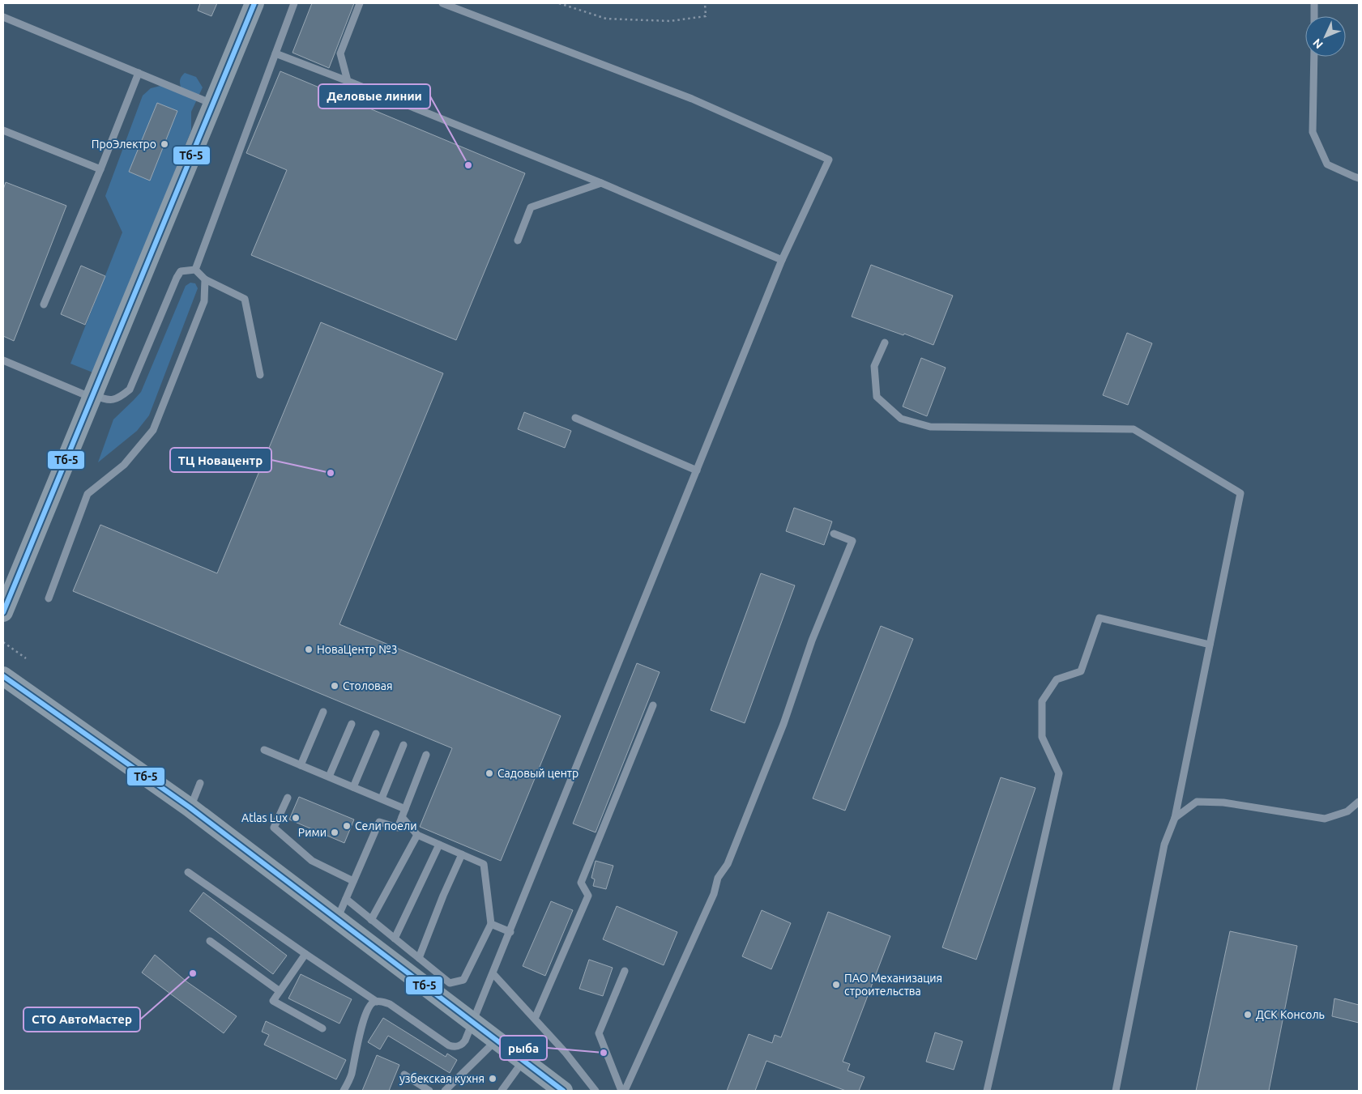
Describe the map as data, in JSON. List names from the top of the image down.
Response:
{
  "places": [
    "ПроЭлектро",
    "Деловые линии",
    "ТЦ Новацентр",
    "НоваЦентр №3",
    "Столовая",
    "Садовый центр",
    "Atlas Lux",
    "Сели поели",
    "Рими",
    "СТО АвтоМастер",
    "ПАО Механизация строительства",
    "ДСК Консоль",
    "рыба",
    "узбекская кухня"
  ],
  "lines": ["transit line Тб-5"],
  "north": "bottom left"
}
